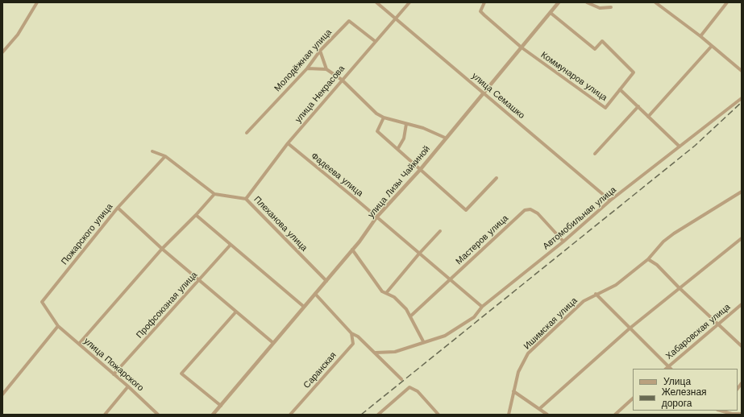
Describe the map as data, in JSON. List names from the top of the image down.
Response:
{
  "streets": {
    "street": [
      "Молодёжная улица",
      "Коммунаров улица",
      "улица Некрасова",
      "улица Семашко",
      "Фадеева улица",
      "улица Лизы Чайкиной",
      "Автомобильная улица",
      "Плеханова улица",
      "Пожарского улица",
      "Мастеров улица",
      "Профсоюзная улица",
      "Ишимская улица",
      "Хабаровская улица",
      "улица Пожарского",
      "Саранская"
    ]
  },
  "crossings": [
    ["Молодёжная улица", "улица Некрасова"],
    ["Коммунаров улица", "улица Лизы Чайкиной"],
    ["улица Некрасова", "улица Семашко"],
    ["улица Некрасова", "Фадеева улица"],
    ["улица Некрасова", "Плеханова улица"],
    ["улица Семашко", "улица Лизы Чайкиной"],
    ["улица Семашко", "Автомобильная улица"],
    ["Фадеева улица", "улица Лизы Чайкиной"],
    ["Фадеева улица", "Автомобильная улица"],
    ["Фадеева улица", "Мастеров улица"],
    ["улица Лизы Чайкиной", "Плеханова улица"],
    ["Автомобильная улица", "Мастеров улица"],
    ["Плеханова улица", "Пожарского улица"],
    ["Пожарского улица", "улица Пожарского"],
    ["Профсоюзная улица", "улица Пожарского"]
  ],
  "legend": ["Улица", "Железная дорога"]
}
